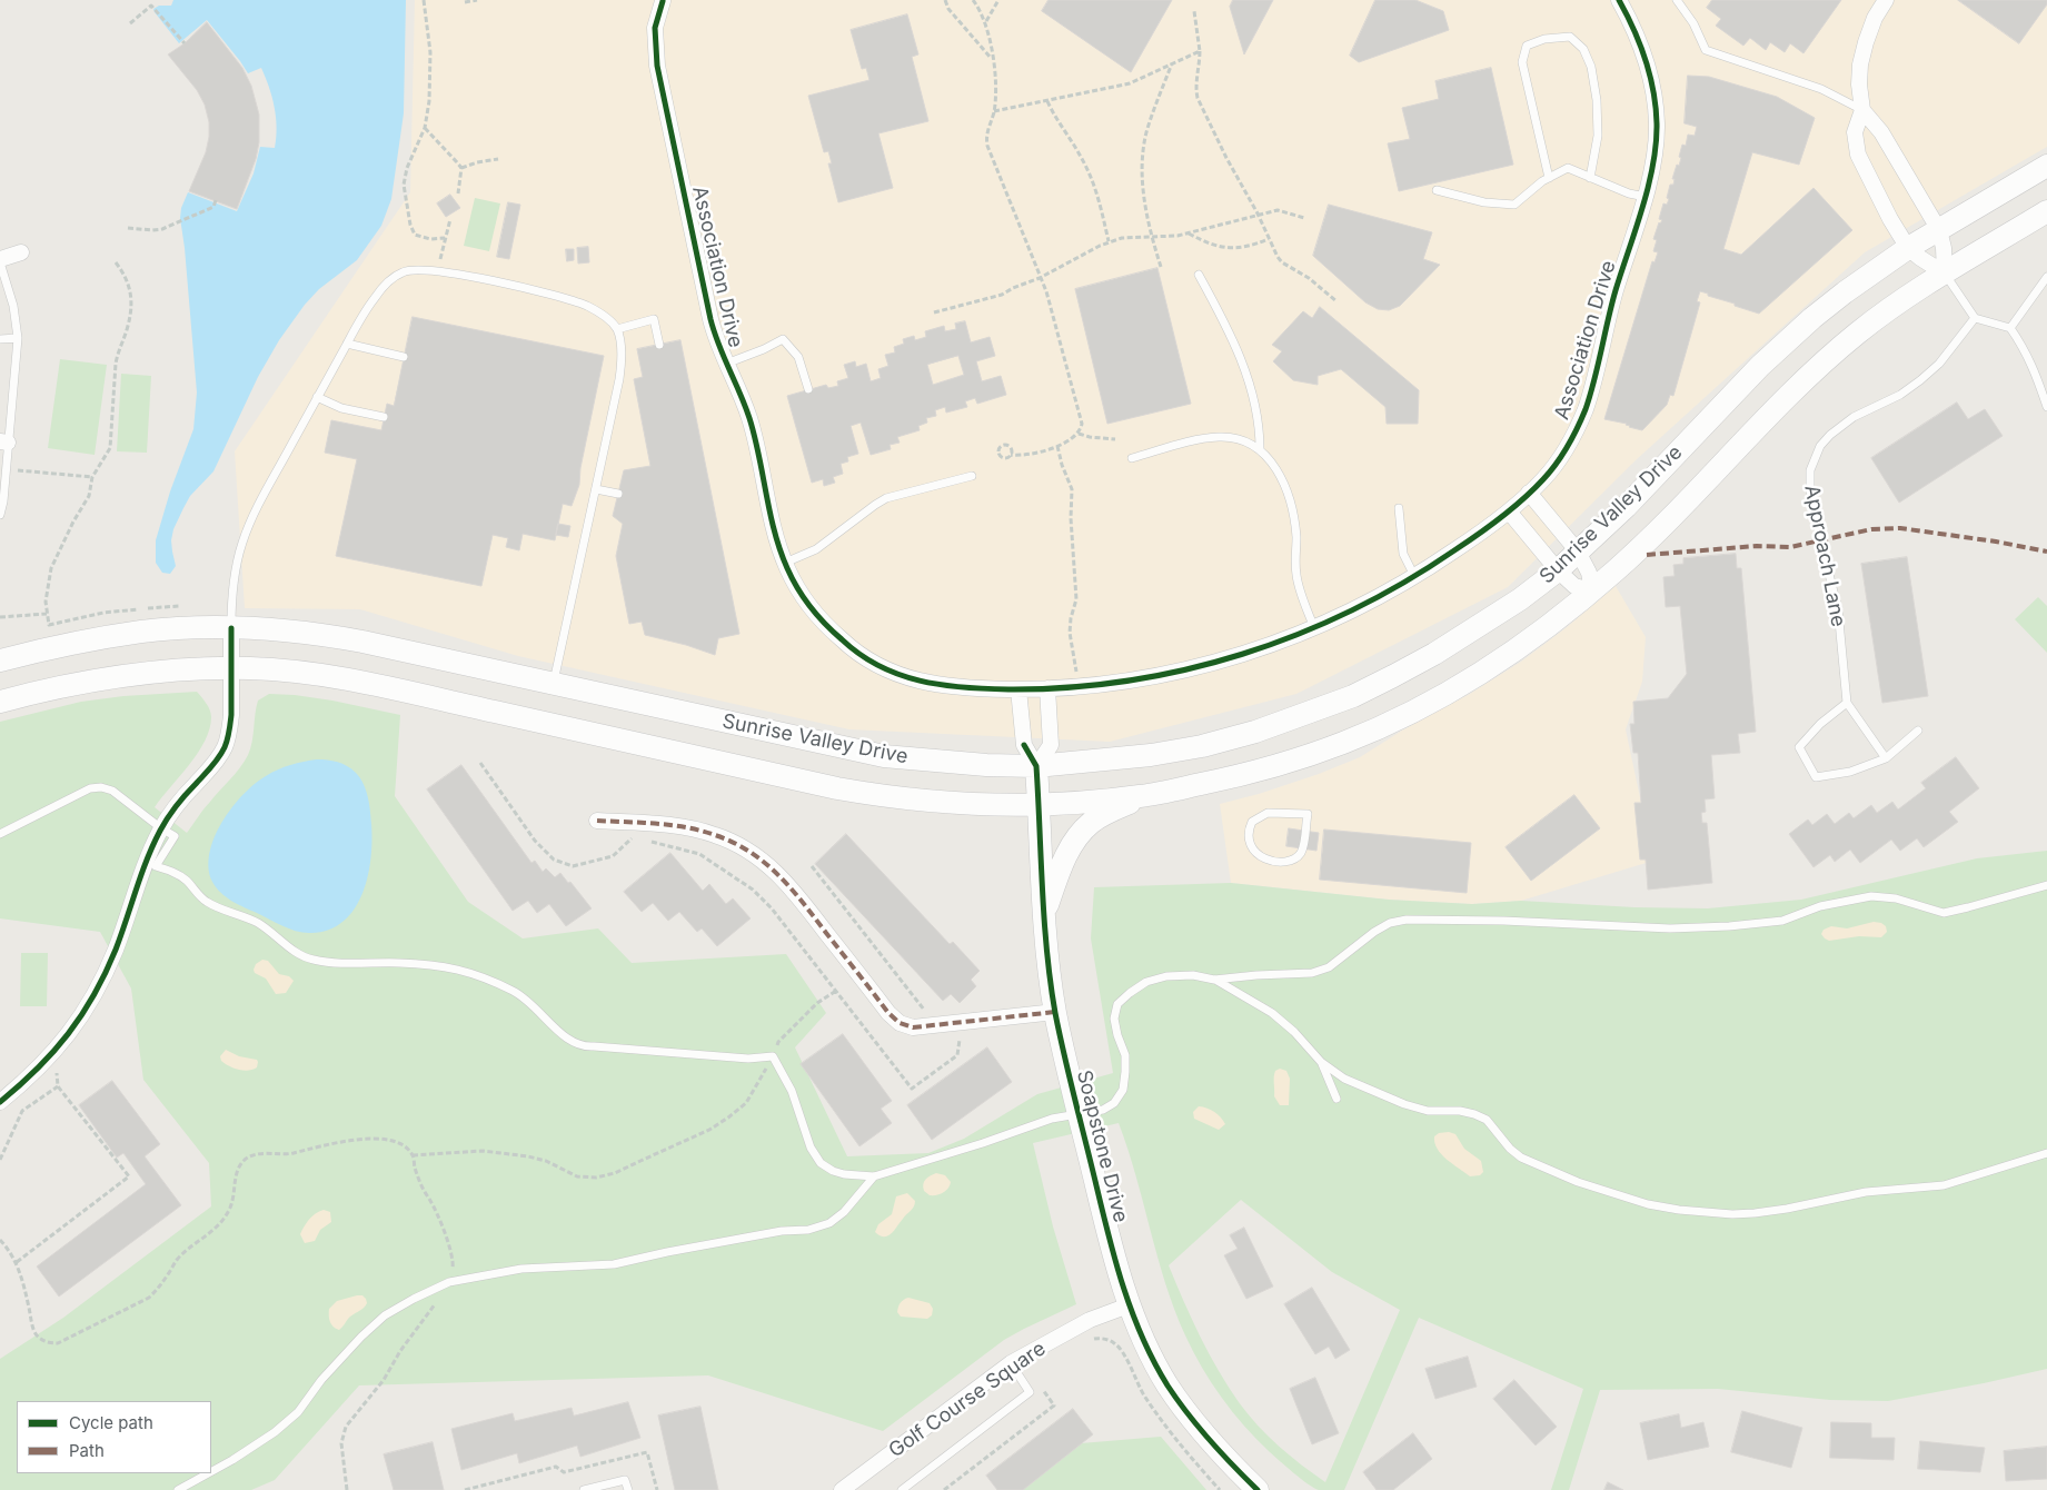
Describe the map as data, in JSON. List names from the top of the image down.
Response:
{
  "streets": {
    "main road": ["Sunrise Valley Drive", "Soapstone Drive"],
    "street": ["Association Drive", "Golf Course Square"],
    "lane": ["Approach Lane"]
  },
  "crossings": [
    ["Sunrise Valley Drive", "Soapstone Drive"],
    ["Soapstone Drive", "Golf Course Square"]
  ],
  "legend": ["Cycle path", "Path"]
}
